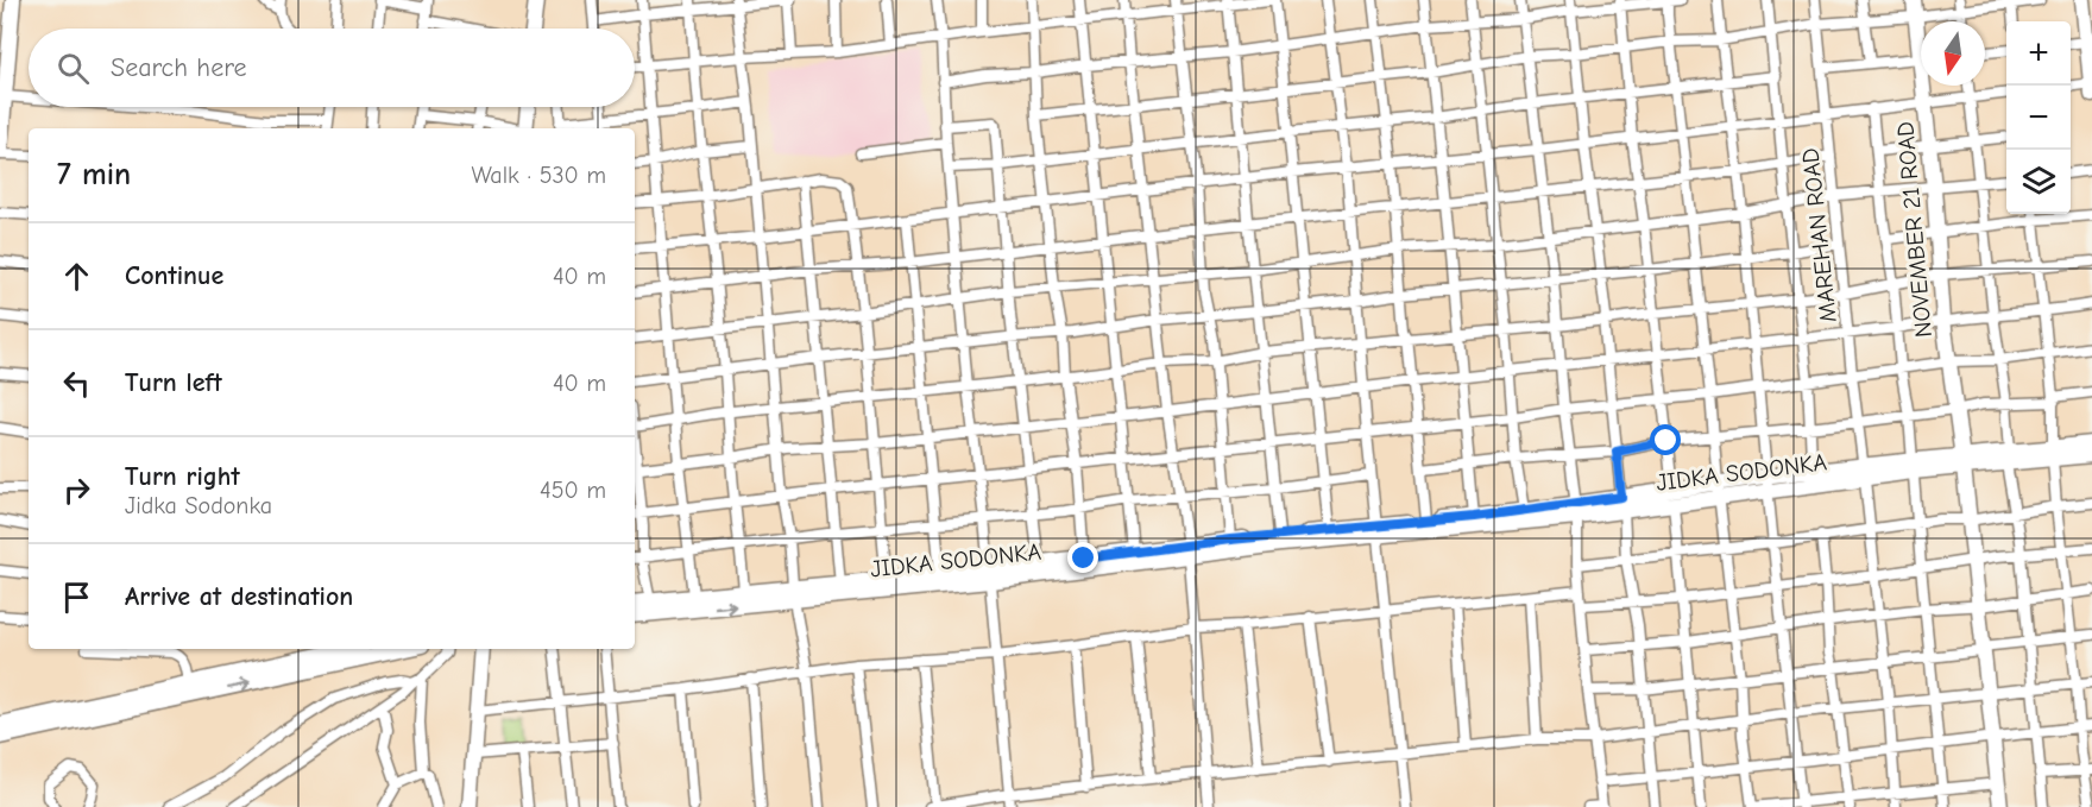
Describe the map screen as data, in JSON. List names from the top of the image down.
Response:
{
  "streets": {
    "main road": ["NOVEMBER 21 ROAD", "JIDKA SODONKA"],
    "street": ["MAREHAN ROAD"]
  },
  "crossings": [
    ["NOVEMBER 21 ROAD", "JIDKA SODONKA"],
    ["MAREHAN ROAD", "JIDKA SODONKA"]
  ],
  "north": "bottom",
  "page": {
    "map_buttons": ["+", "−"],
    "search": "Search here",
    "heading": ["7 min", "Walk · 530 m"],
    "list": [
      ["Continue", "40 m"],
      ["Turn left", "40 m"],
      ["Turn right", "Jidka Sodonka", "450 m"],
      "Arrive at destination"
    ]
  }
}
